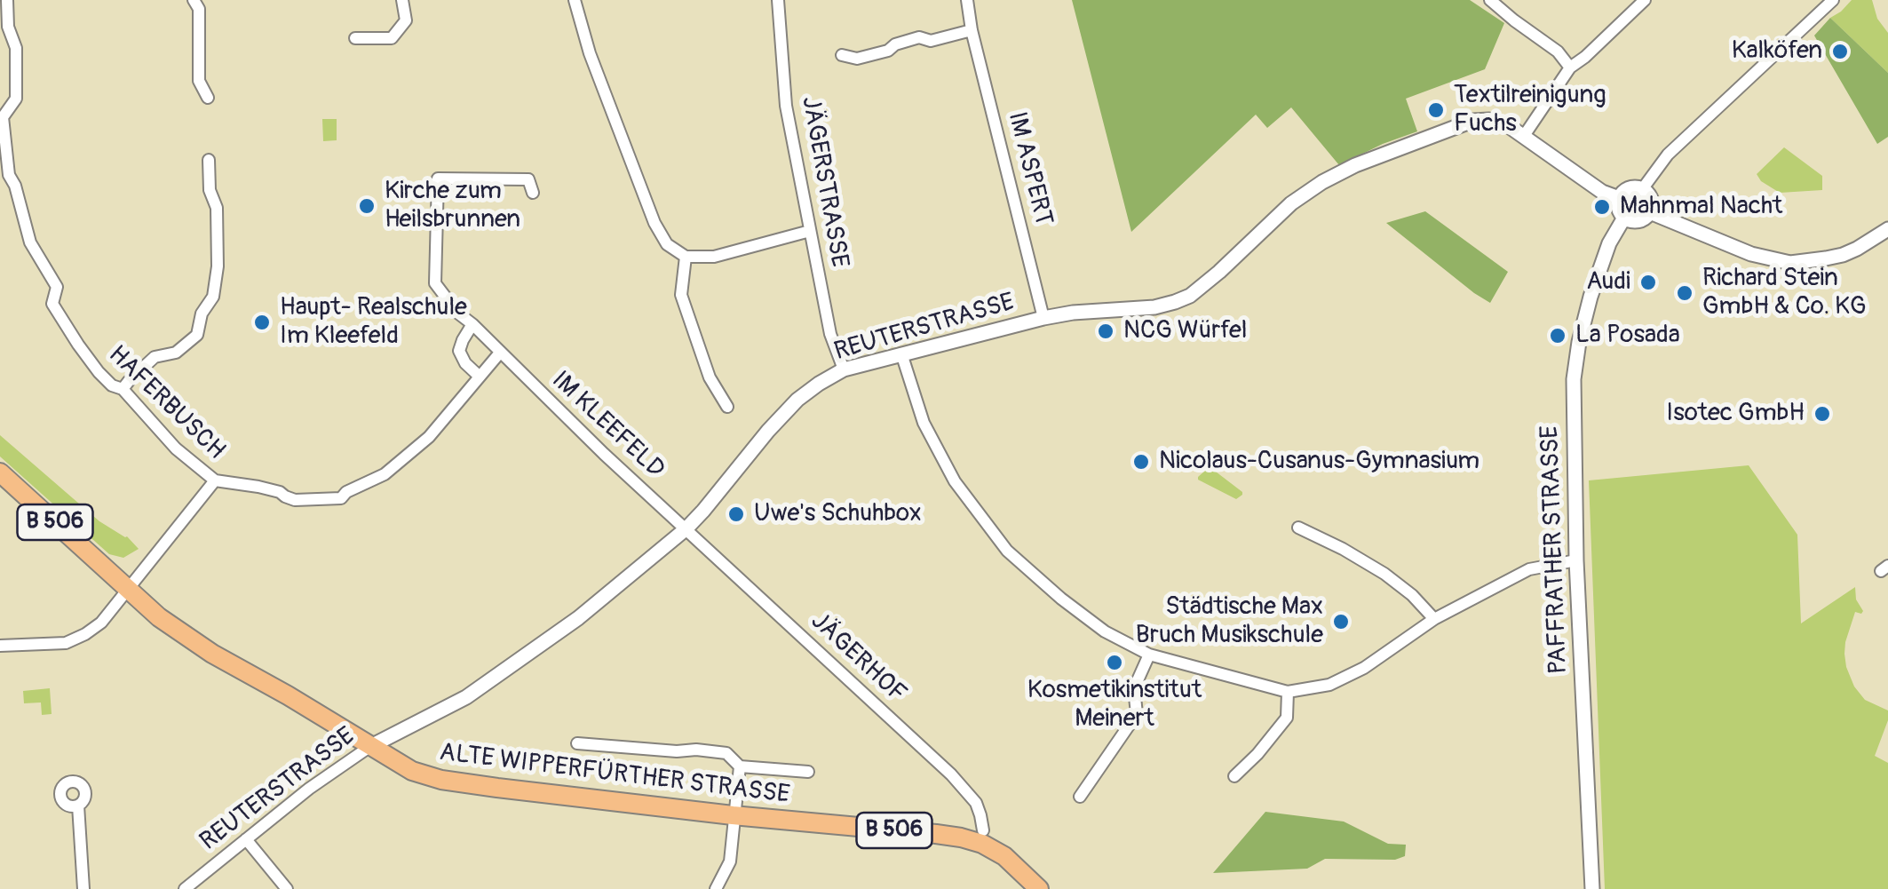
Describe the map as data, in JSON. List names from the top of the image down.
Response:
{
  "streets": {
    "main road": ["B 506", "ALTE WIPPERFÜRTHER STRASSE"],
    "street": [
      "IM ASPERT",
      "JÄGERSTRASSE",
      "REUTERSTRASSE",
      "HAFERBUSCH",
      "IM KLEEFELD",
      "PAFFRATHER STRASSE",
      "JÄGERHOF"
    ]
  },
  "crossings": [
    ["IM ASPERT", "REUTERSTRASSE"],
    ["JÄGERSTRASSE", "REUTERSTRASSE"],
    ["REUTERSTRASSE", "IM KLEEFELD"],
    ["REUTERSTRASSE", "PAFFRATHER STRASSE"],
    ["REUTERSTRASSE", "JÄGERHOF"],
    ["REUTERSTRASSE", "ALTE WIPPERFÜRTHER STRASSE"],
    ["HAFERBUSCH", "ALTE WIPPERFÜRTHER STRASSE"],
    ["IM KLEEFELD", "JÄGERHOF"]
  ],
  "places": [
    "Kalköfen",
    "Textilreinigung Fuchs",
    "Kirche zum Heilsbrunnen",
    "Mahnmal Nacht",
    "Audi",
    "Richard Stein GmbH & Co. KG",
    "Haupt- Realschule Im Kleefeld",
    "NCG Würfel",
    "La Posada",
    "Isotec GmbH",
    "Nicolaus-Cusanus-Gymnasium",
    "Uwe's Schuhbox",
    "Städtische Max Bruch Musikschule",
    "Kosmetikinstitut Meinert"
  ]
}
